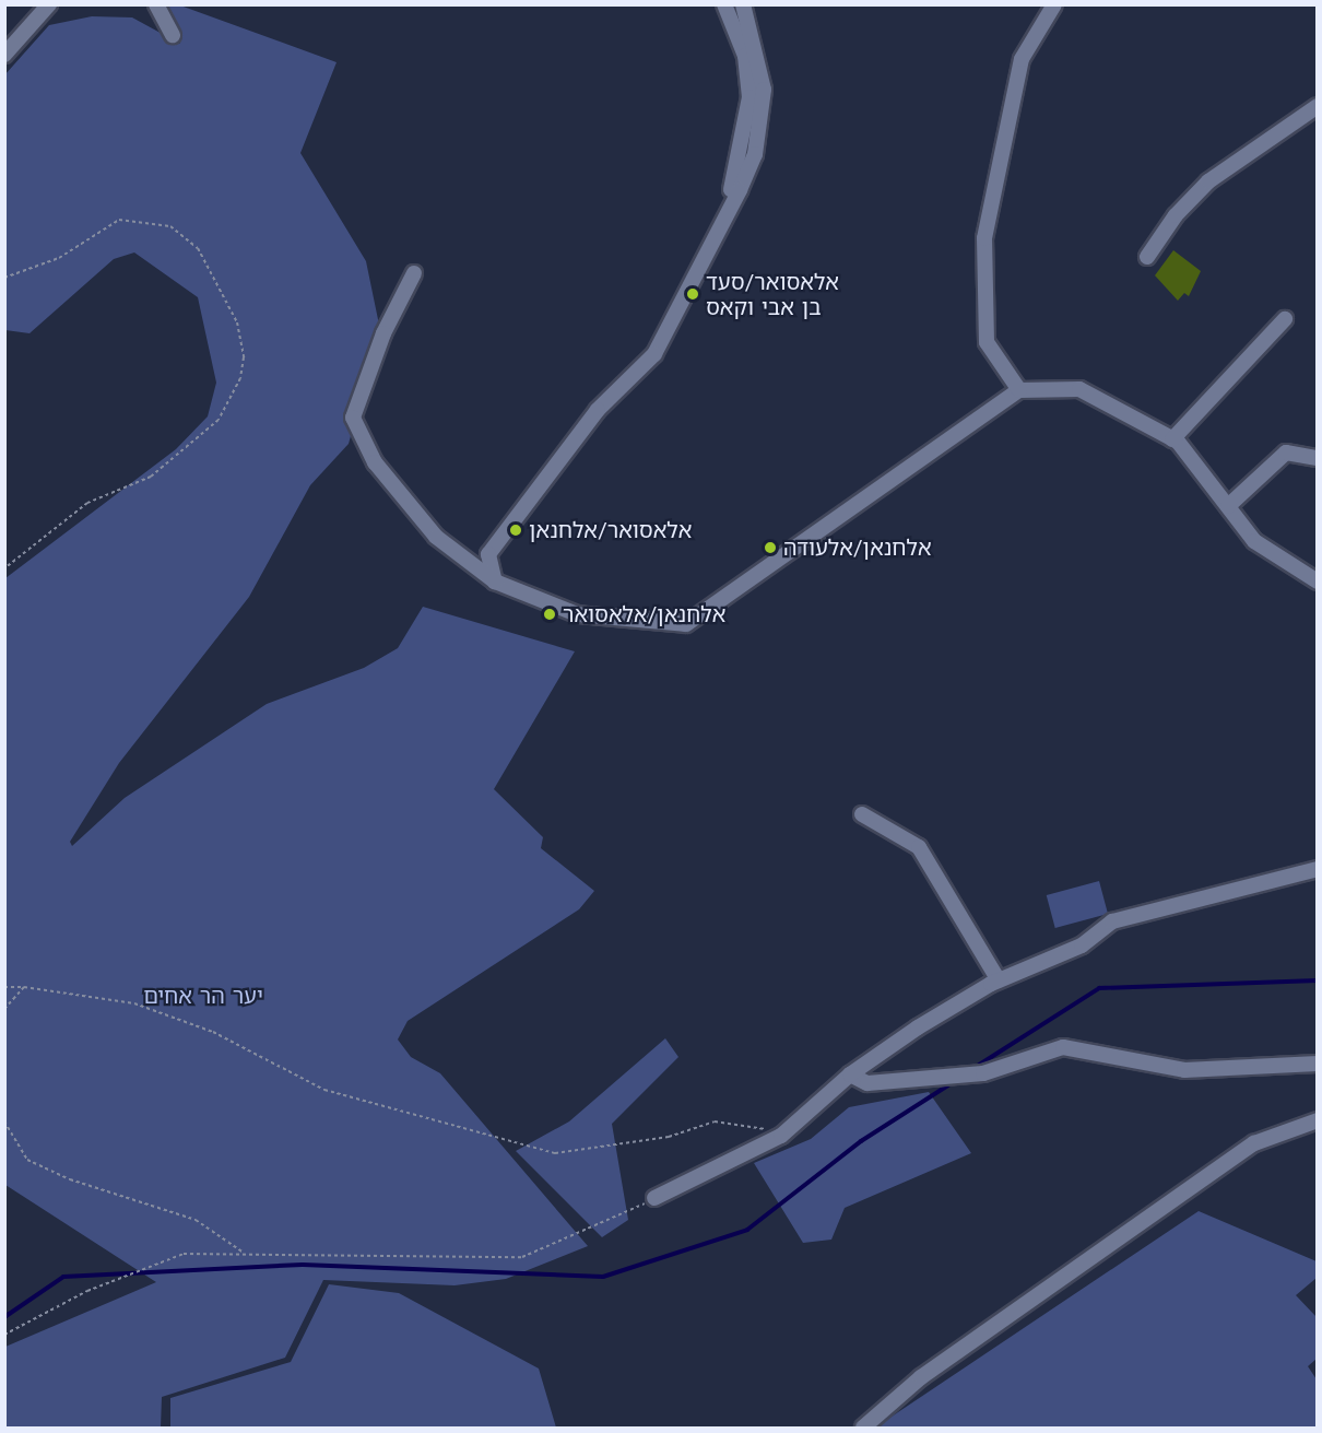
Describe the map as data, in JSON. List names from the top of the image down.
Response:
{
  "parks": ["יער הר אחים"],
  "places": [
    "אלאסואר/סעד בן אבי וקאס",
    "אלאסואר/אלחנאן",
    "אלחנאן/אלעודה",
    "אלחנאן/אלאסואר"
  ]
}
